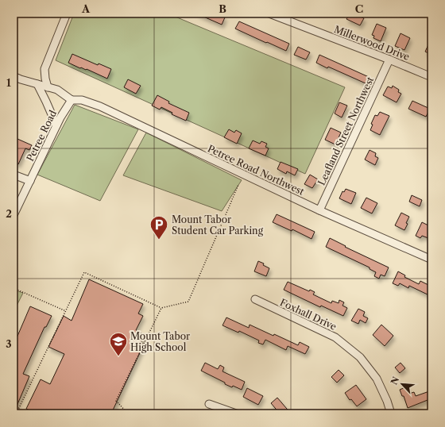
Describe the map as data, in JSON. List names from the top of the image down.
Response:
{
  "streets": {
    "street": [
      "Millerwood Drive",
      "Leafland Street Northwest",
      "Petree Road",
      "Petree Road Northwest",
      "Foxhall Drive"
    ]
  },
  "crossings": [
    ["Millerwood Drive", "Leafland Street Northwest"],
    ["Leafland Street Northwest", "Petree Road Northwest"],
    ["Petree Road", "Petree Road Northwest"]
  ],
  "places": {
    "parking": ["Mount Tabor Student Car Parking"],
    "school or university": ["Mount Tabor High School"]
  },
  "north": "top left",
  "grid": {
    "columns": ["A", "B", "C"],
    "rows": ["1", "2", "3"]
  }
}
